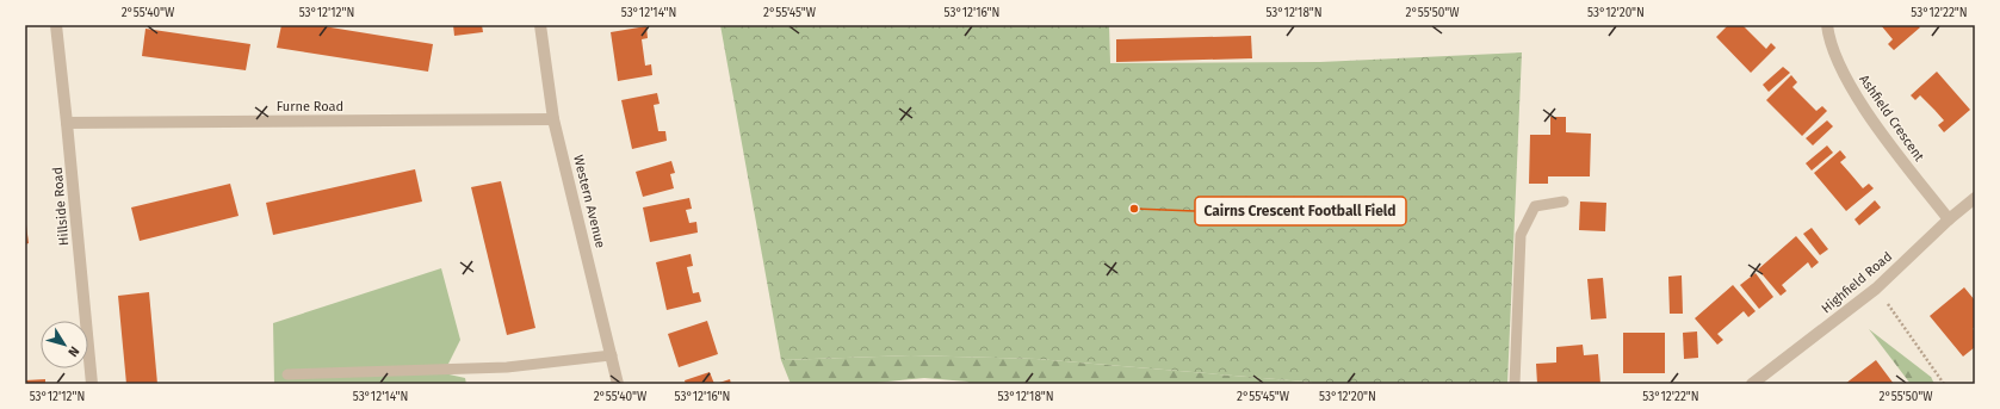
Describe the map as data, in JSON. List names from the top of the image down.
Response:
{
  "streets": {
    "street": [
      "Furne Road",
      "Ashfield Crescent",
      "Western Avenue",
      "Hillside Road",
      "Highfield Road"
    ]
  },
  "crossings": [
    ["Furne Road", "Western Avenue"],
    ["Furne Road", "Hillside Road"],
    ["Ashfield Crescent", "Highfield Road"]
  ],
  "places": ["Cairns Crescent Football Field"],
  "north": "bottom right",
  "coordinates": [
    "2°55'40\"W",
    "53°12'12\"N",
    "53°12'14\"N",
    "2°55'45\"W",
    "53°12'16\"N",
    "53°12'18\"N",
    "2°55'50\"W",
    "53°12'20\"N",
    "53°12'22\"N"
  ]
}
